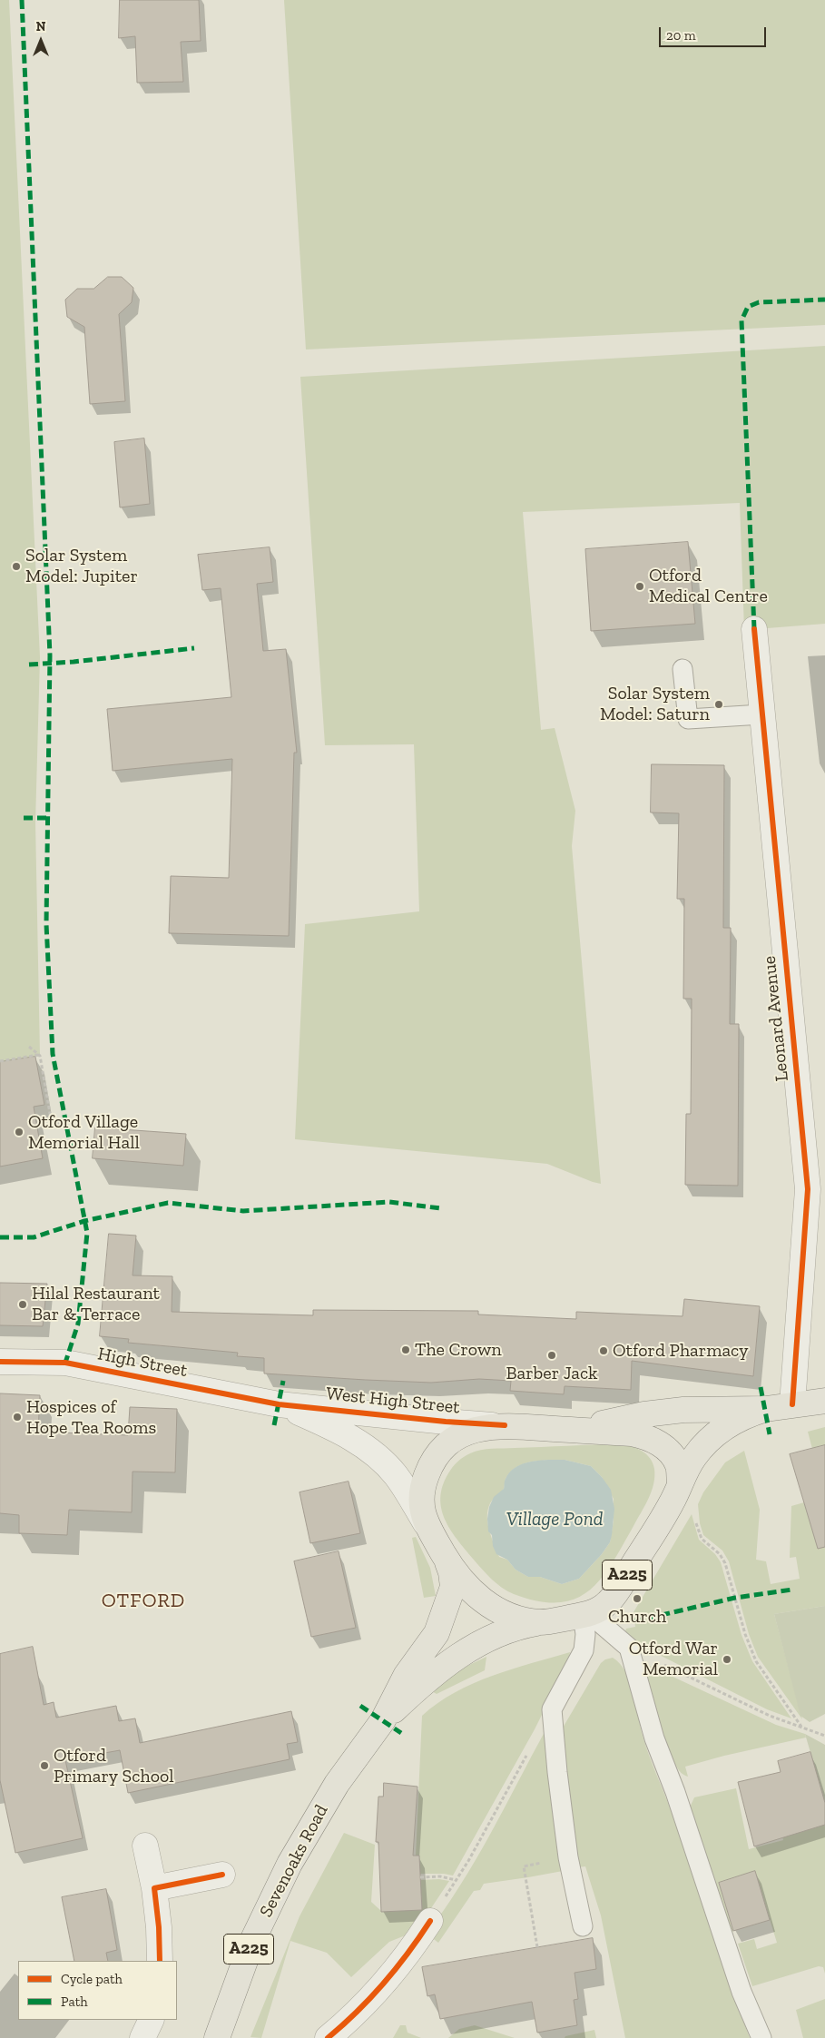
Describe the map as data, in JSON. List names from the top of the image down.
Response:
{
  "streets": {
    "main road": ["A225", "Sevenoaks Road"],
    "street": ["Leonard Avenue", "High Street", "West High Street"]
  },
  "crossings": [
    ["Leonard Avenue", "A225"],
    ["High Street", "West High Street"],
    ["West High Street", "A225"],
    ["A225", "Sevenoaks Road"]
  ],
  "districts": ["OTFORD"],
  "water": ["Village Pond"],
  "places": [
    "Solar System Model: Jupiter",
    "Otford Medical Centre",
    "Solar System Model: Saturn",
    "Otford Village Memorial Hall",
    "Hilal Restaurant Bar & Terrace",
    "The Crown",
    "Otford Pharmacy",
    "Barber Jack",
    "Hospices of Hope Tea Rooms",
    "Church",
    "Otford War Memorial",
    "Otford Primary School"
  ],
  "legend": ["Cycle path", "Path"],
  "scale_bar": "20 m",
  "north": "top"
}
